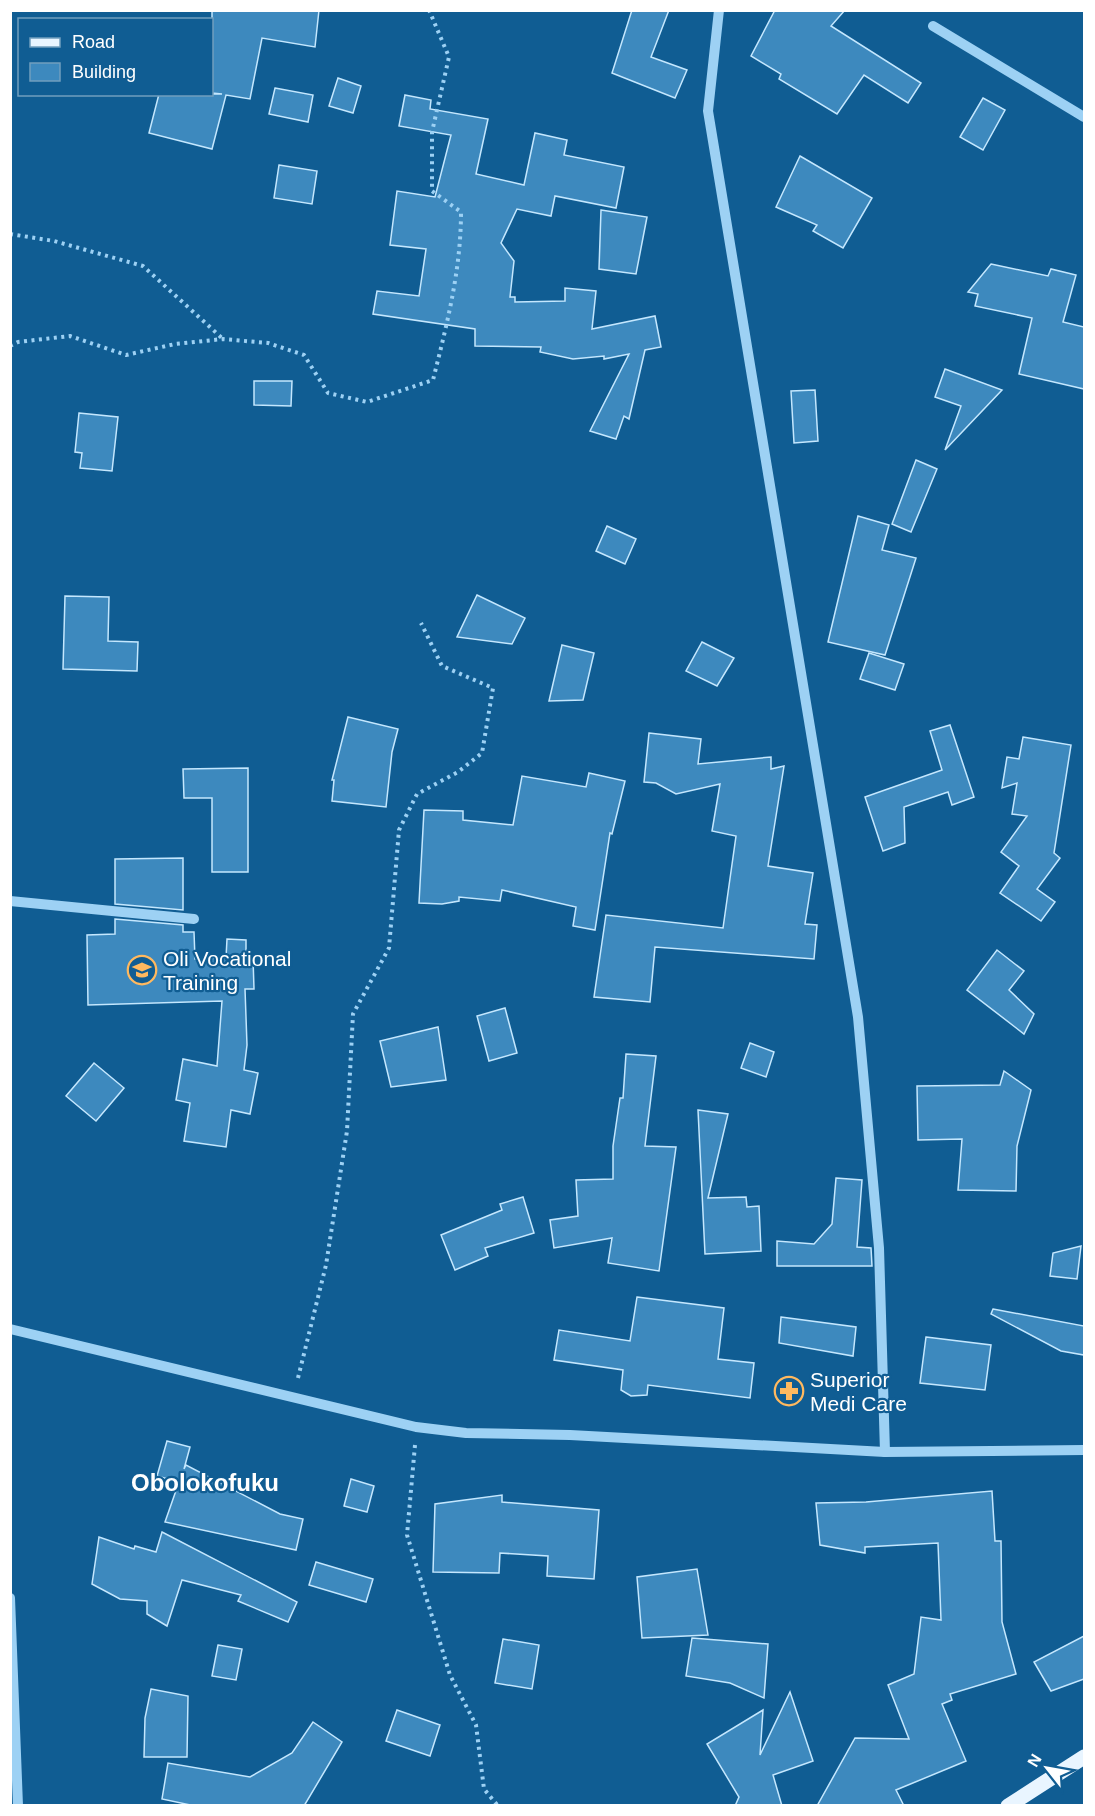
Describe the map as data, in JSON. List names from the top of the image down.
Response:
{
  "districts": ["Obolokofuku"],
  "places": {
    "school or university": ["Oli Vocational Training"],
    "pharmacy": ["Superior Medi Care"]
  },
  "legend": ["Road", "Building"],
  "north": "top left"
}
